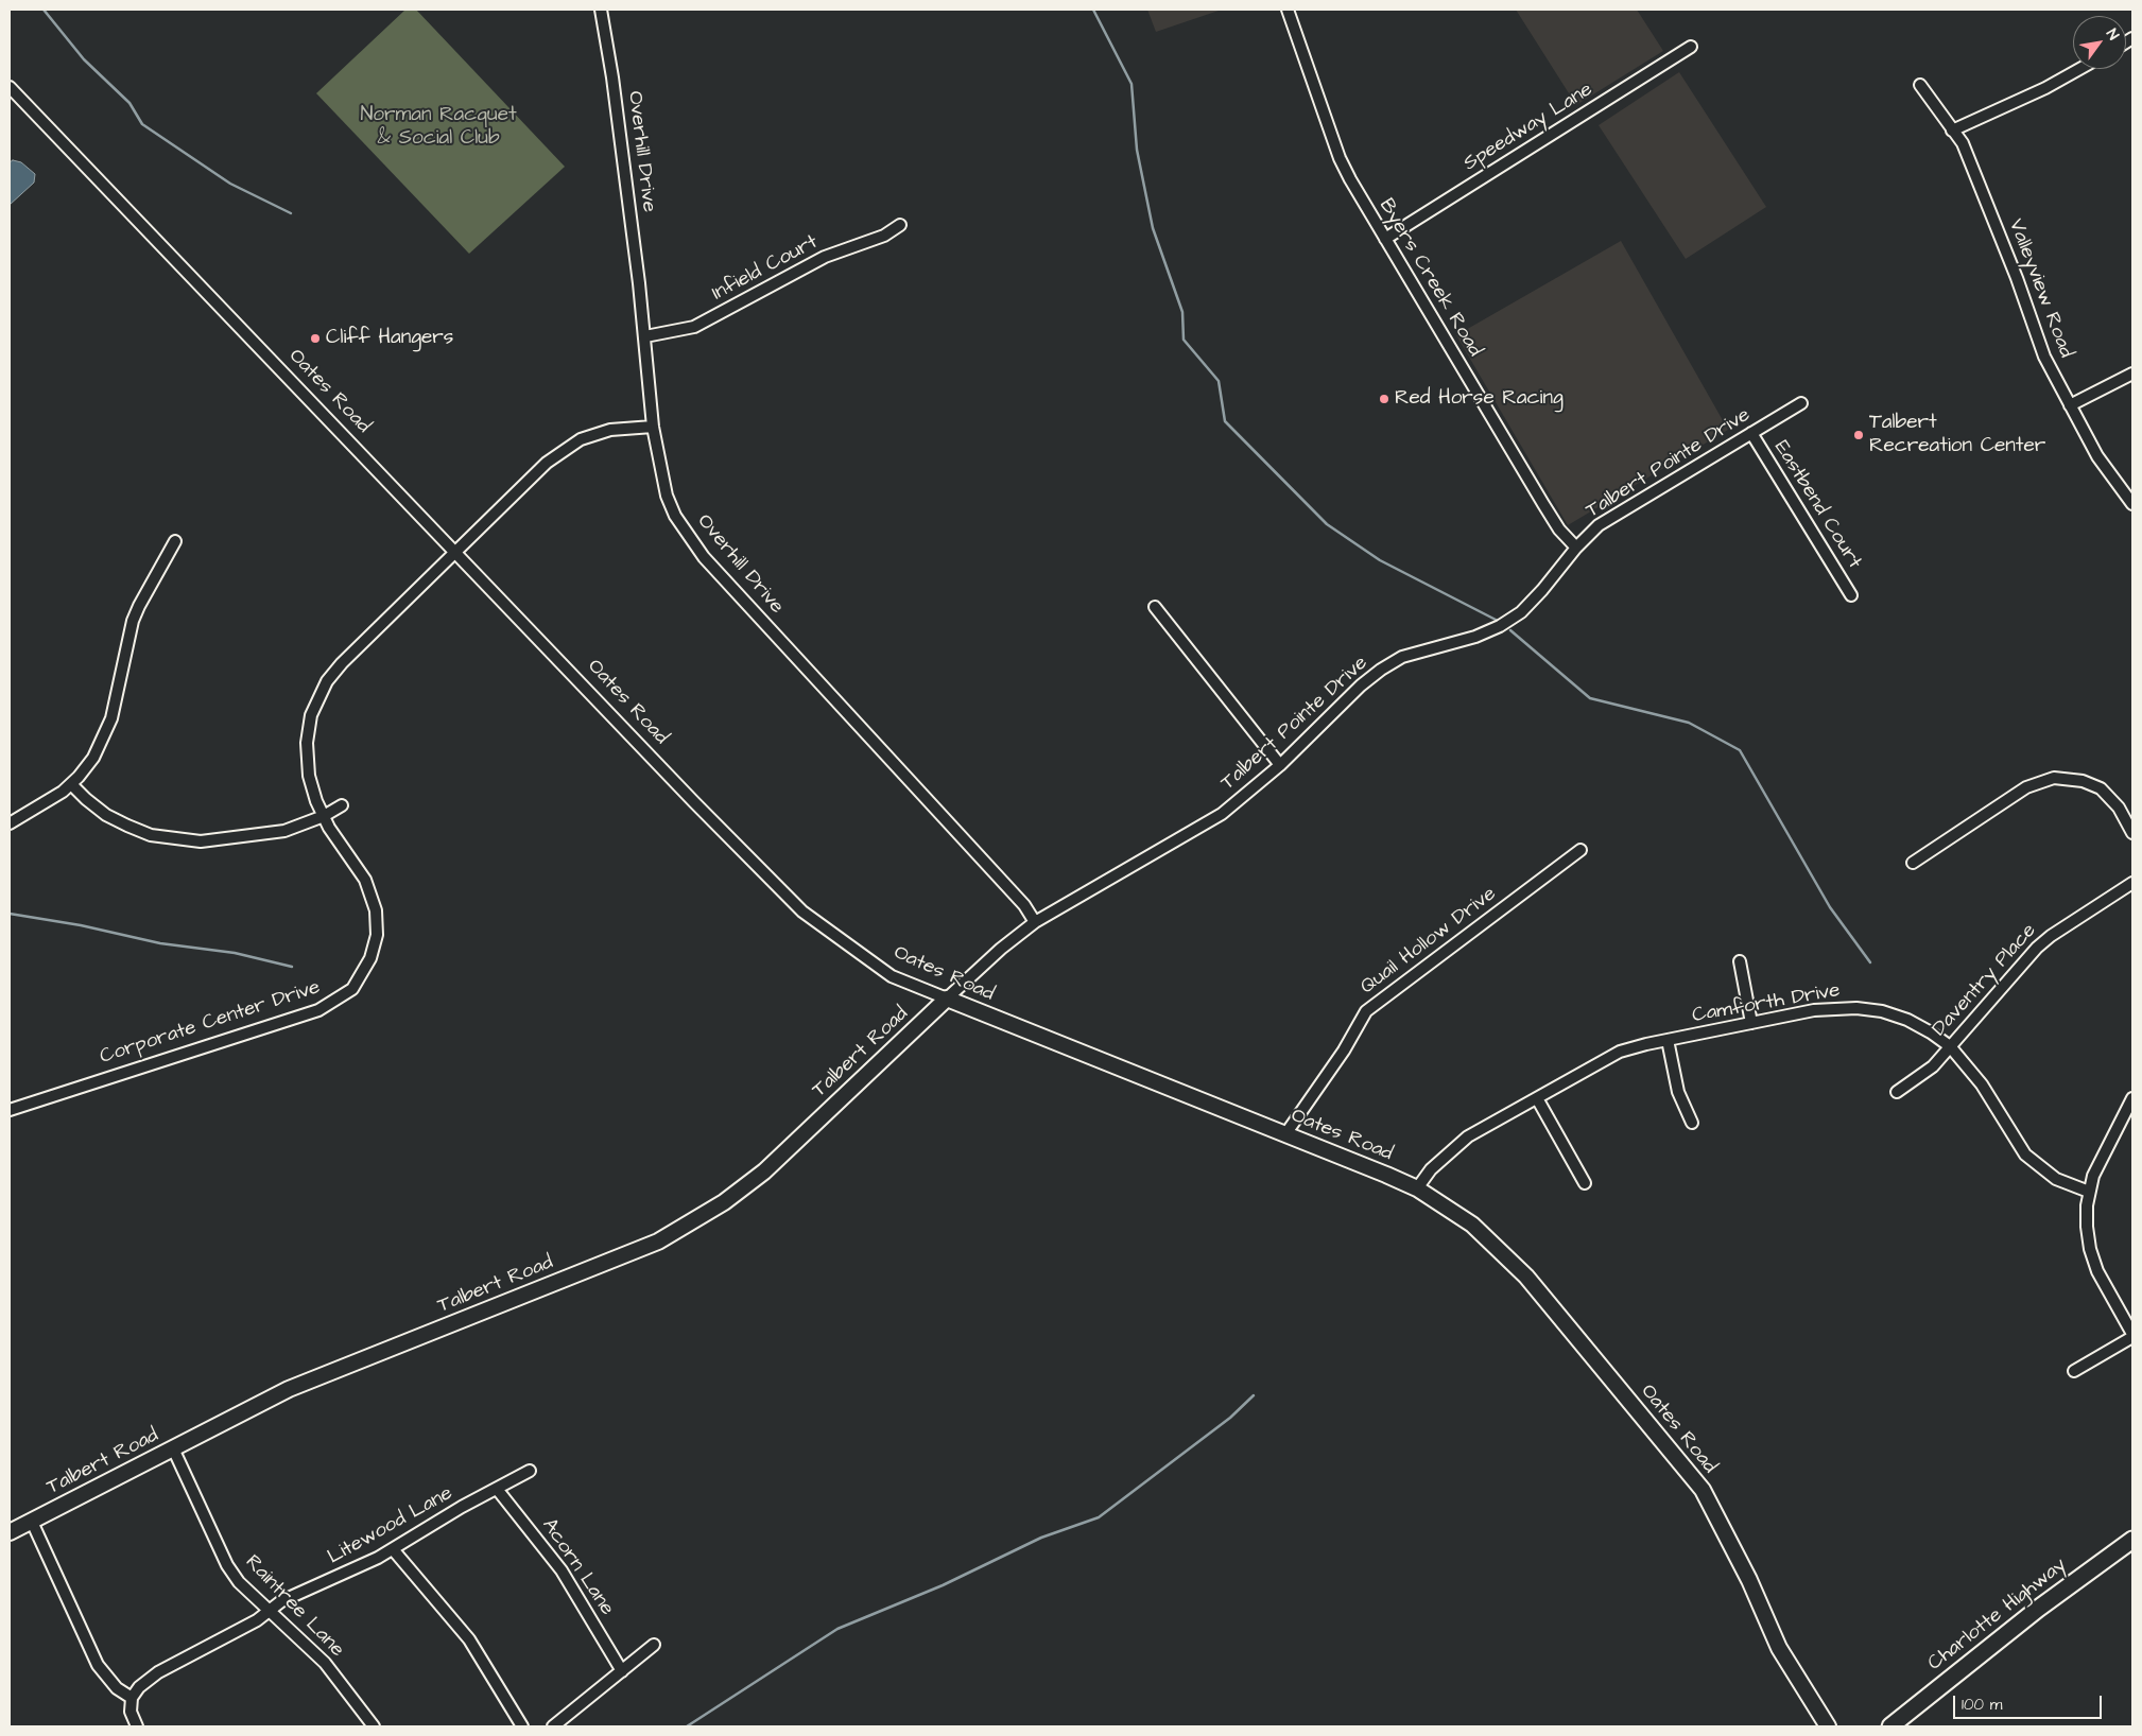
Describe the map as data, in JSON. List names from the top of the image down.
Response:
{
  "streets": {
    "main road": ["Charlotte Highway"],
    "street": [
      "Speedway Lane",
      "Overhill Drive",
      "Infield Court",
      "Byers Creek Road",
      "Valleyview Road",
      "Oates Road",
      "Talbert Pointe Drive",
      "Eastbend Court",
      "Quail Hollow Drive",
      "Daventry Place",
      "Camforth Drive",
      "Corporate Center Drive",
      "Talbert Road",
      "Litewood Lane",
      "Acorn Lane",
      "Raintree Lane"
    ]
  },
  "crossings": [
    ["Speedway Lane", "Byers Creek Road"],
    ["Overhill Drive", "Infield Court"],
    ["Overhill Drive", "Talbert Pointe Drive"],
    ["Overhill Drive", "Corporate Center Drive"],
    ["Byers Creek Road", "Talbert Pointe Drive"],
    ["Oates Road", "Talbert Pointe Drive"],
    ["Oates Road", "Quail Hollow Drive"],
    ["Oates Road", "Camforth Drive"],
    ["Oates Road", "Corporate Center Drive"],
    ["Oates Road", "Talbert Road"],
    ["Talbert Pointe Drive", "Eastbend Court"],
    ["Talbert Pointe Drive", "Talbert Road"],
    ["Daventry Place", "Camforth Drive"],
    ["Talbert Road", "Raintree Lane"],
    ["Litewood Lane", "Acorn Lane"],
    ["Litewood Lane", "Raintree Lane"]
  ],
  "parks": ["Norman Racquet & Social Club"],
  "places": ["Cliff Hangers", "Red Horse Racing", "Talbert Recreation Center"],
  "scale_bar": "100 m",
  "north": "top right"
}
